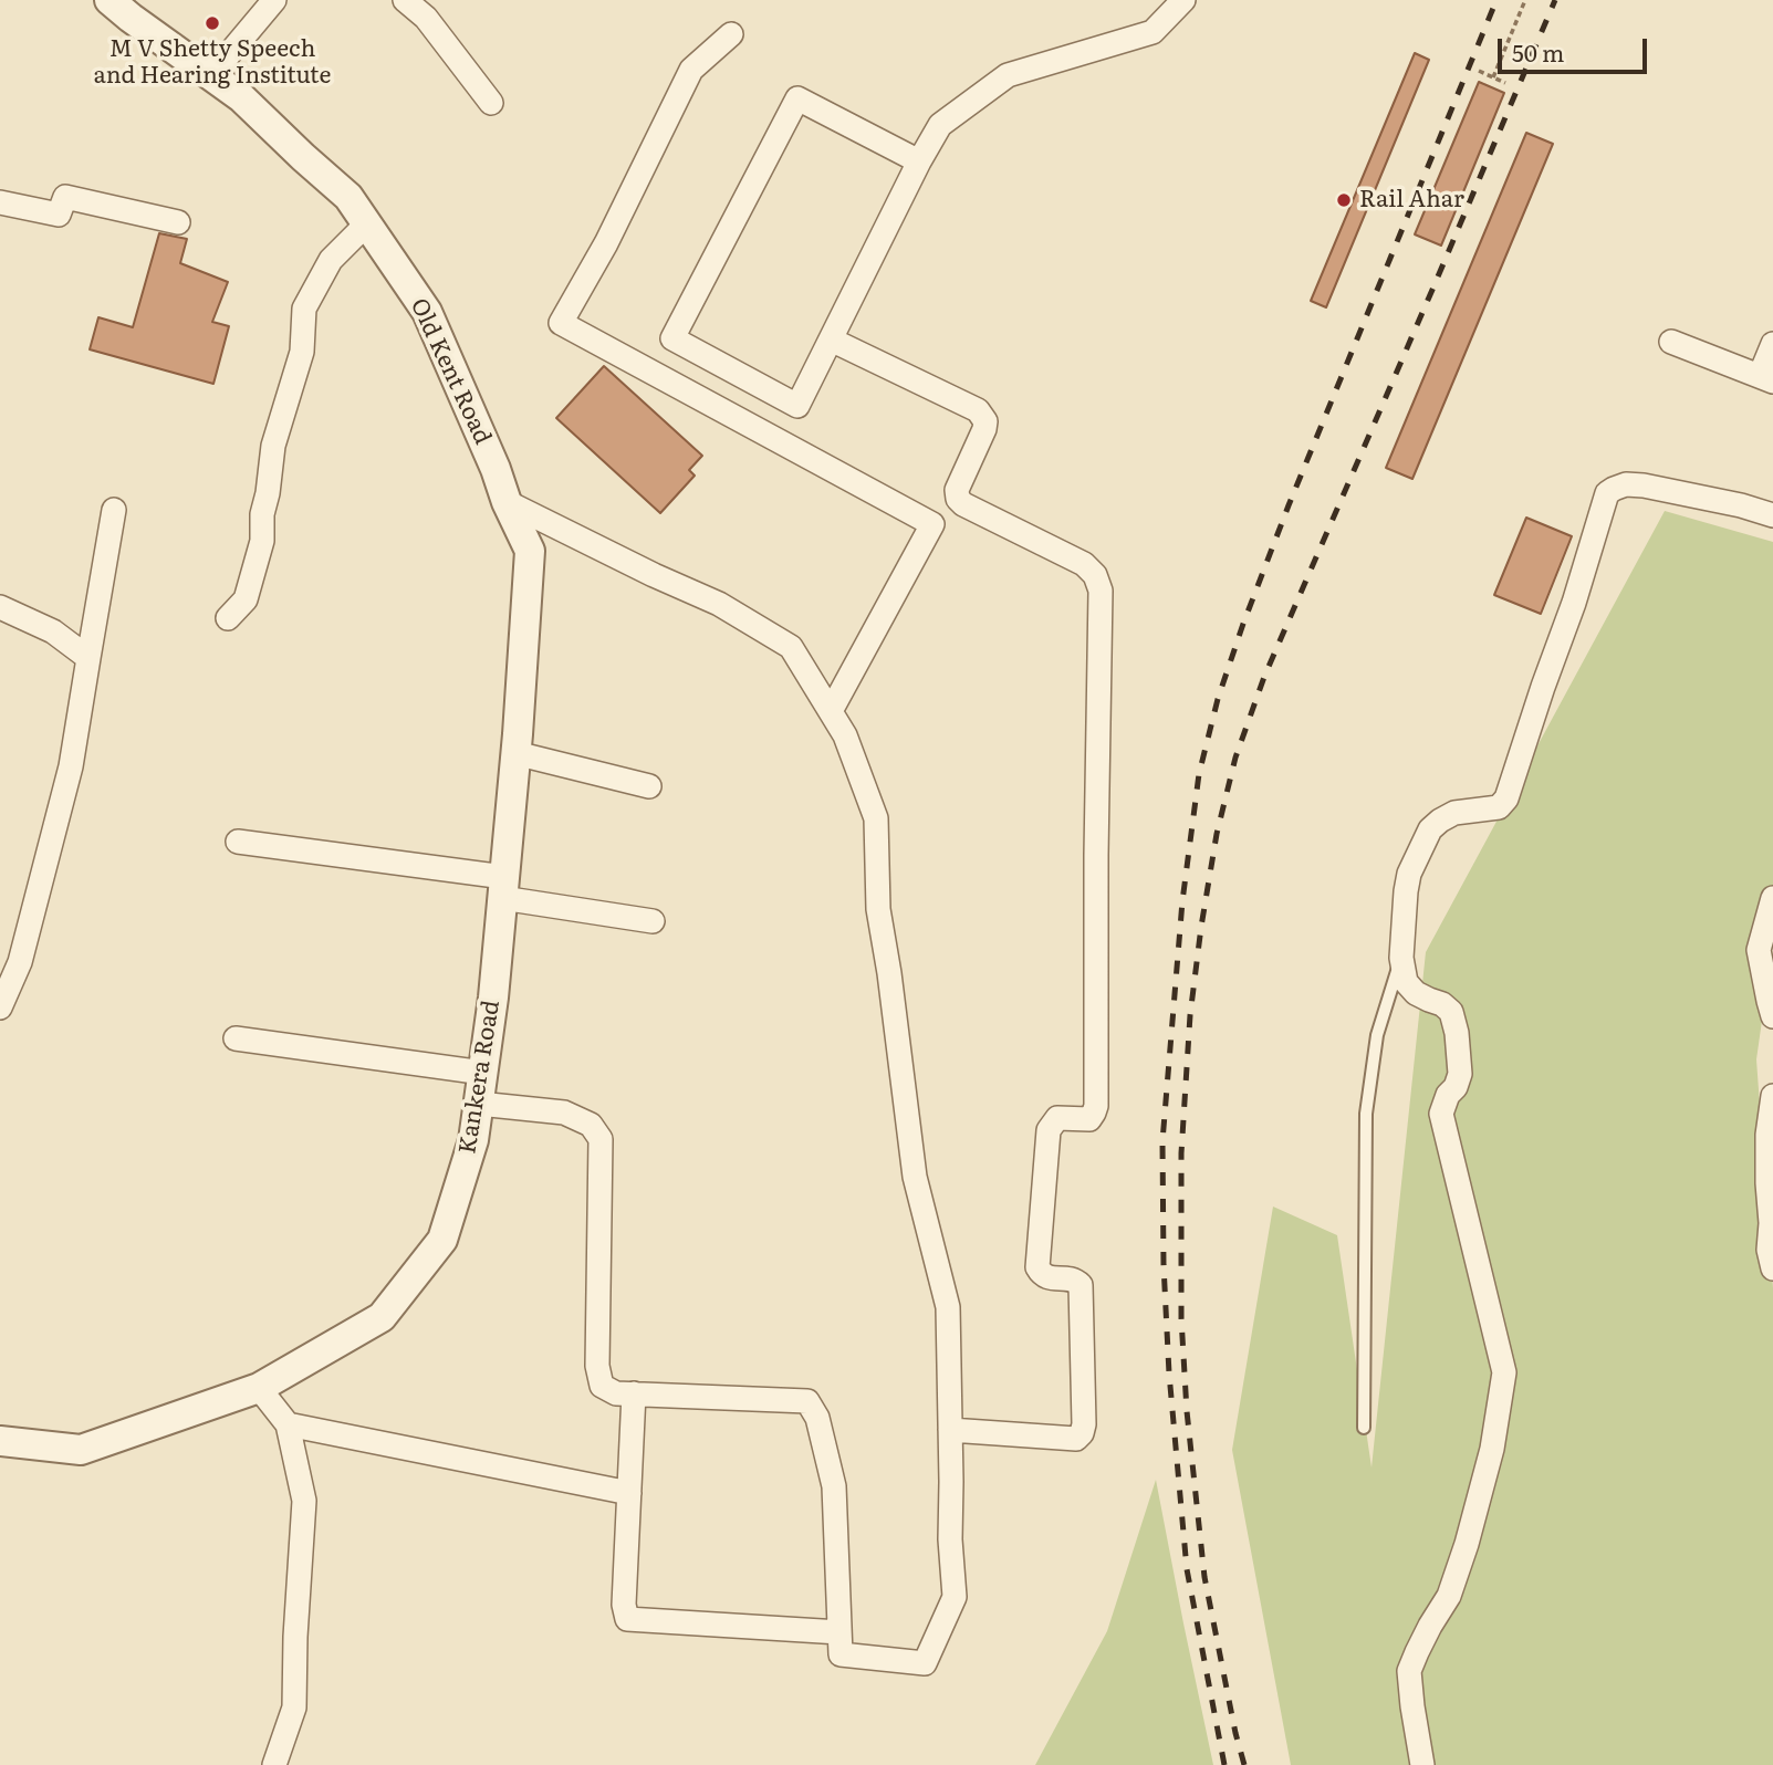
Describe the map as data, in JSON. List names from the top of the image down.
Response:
{
  "streets": {
    "street": ["Old Kent Road", "Kankera Road"]
  },
  "crossings": [
    ["Old Kent Road", "Kankera Road"]
  ],
  "places": ["M V Shetty Speech and Hearing Institute", "Rail Ahar"],
  "scale_bar": "50 m"
}
